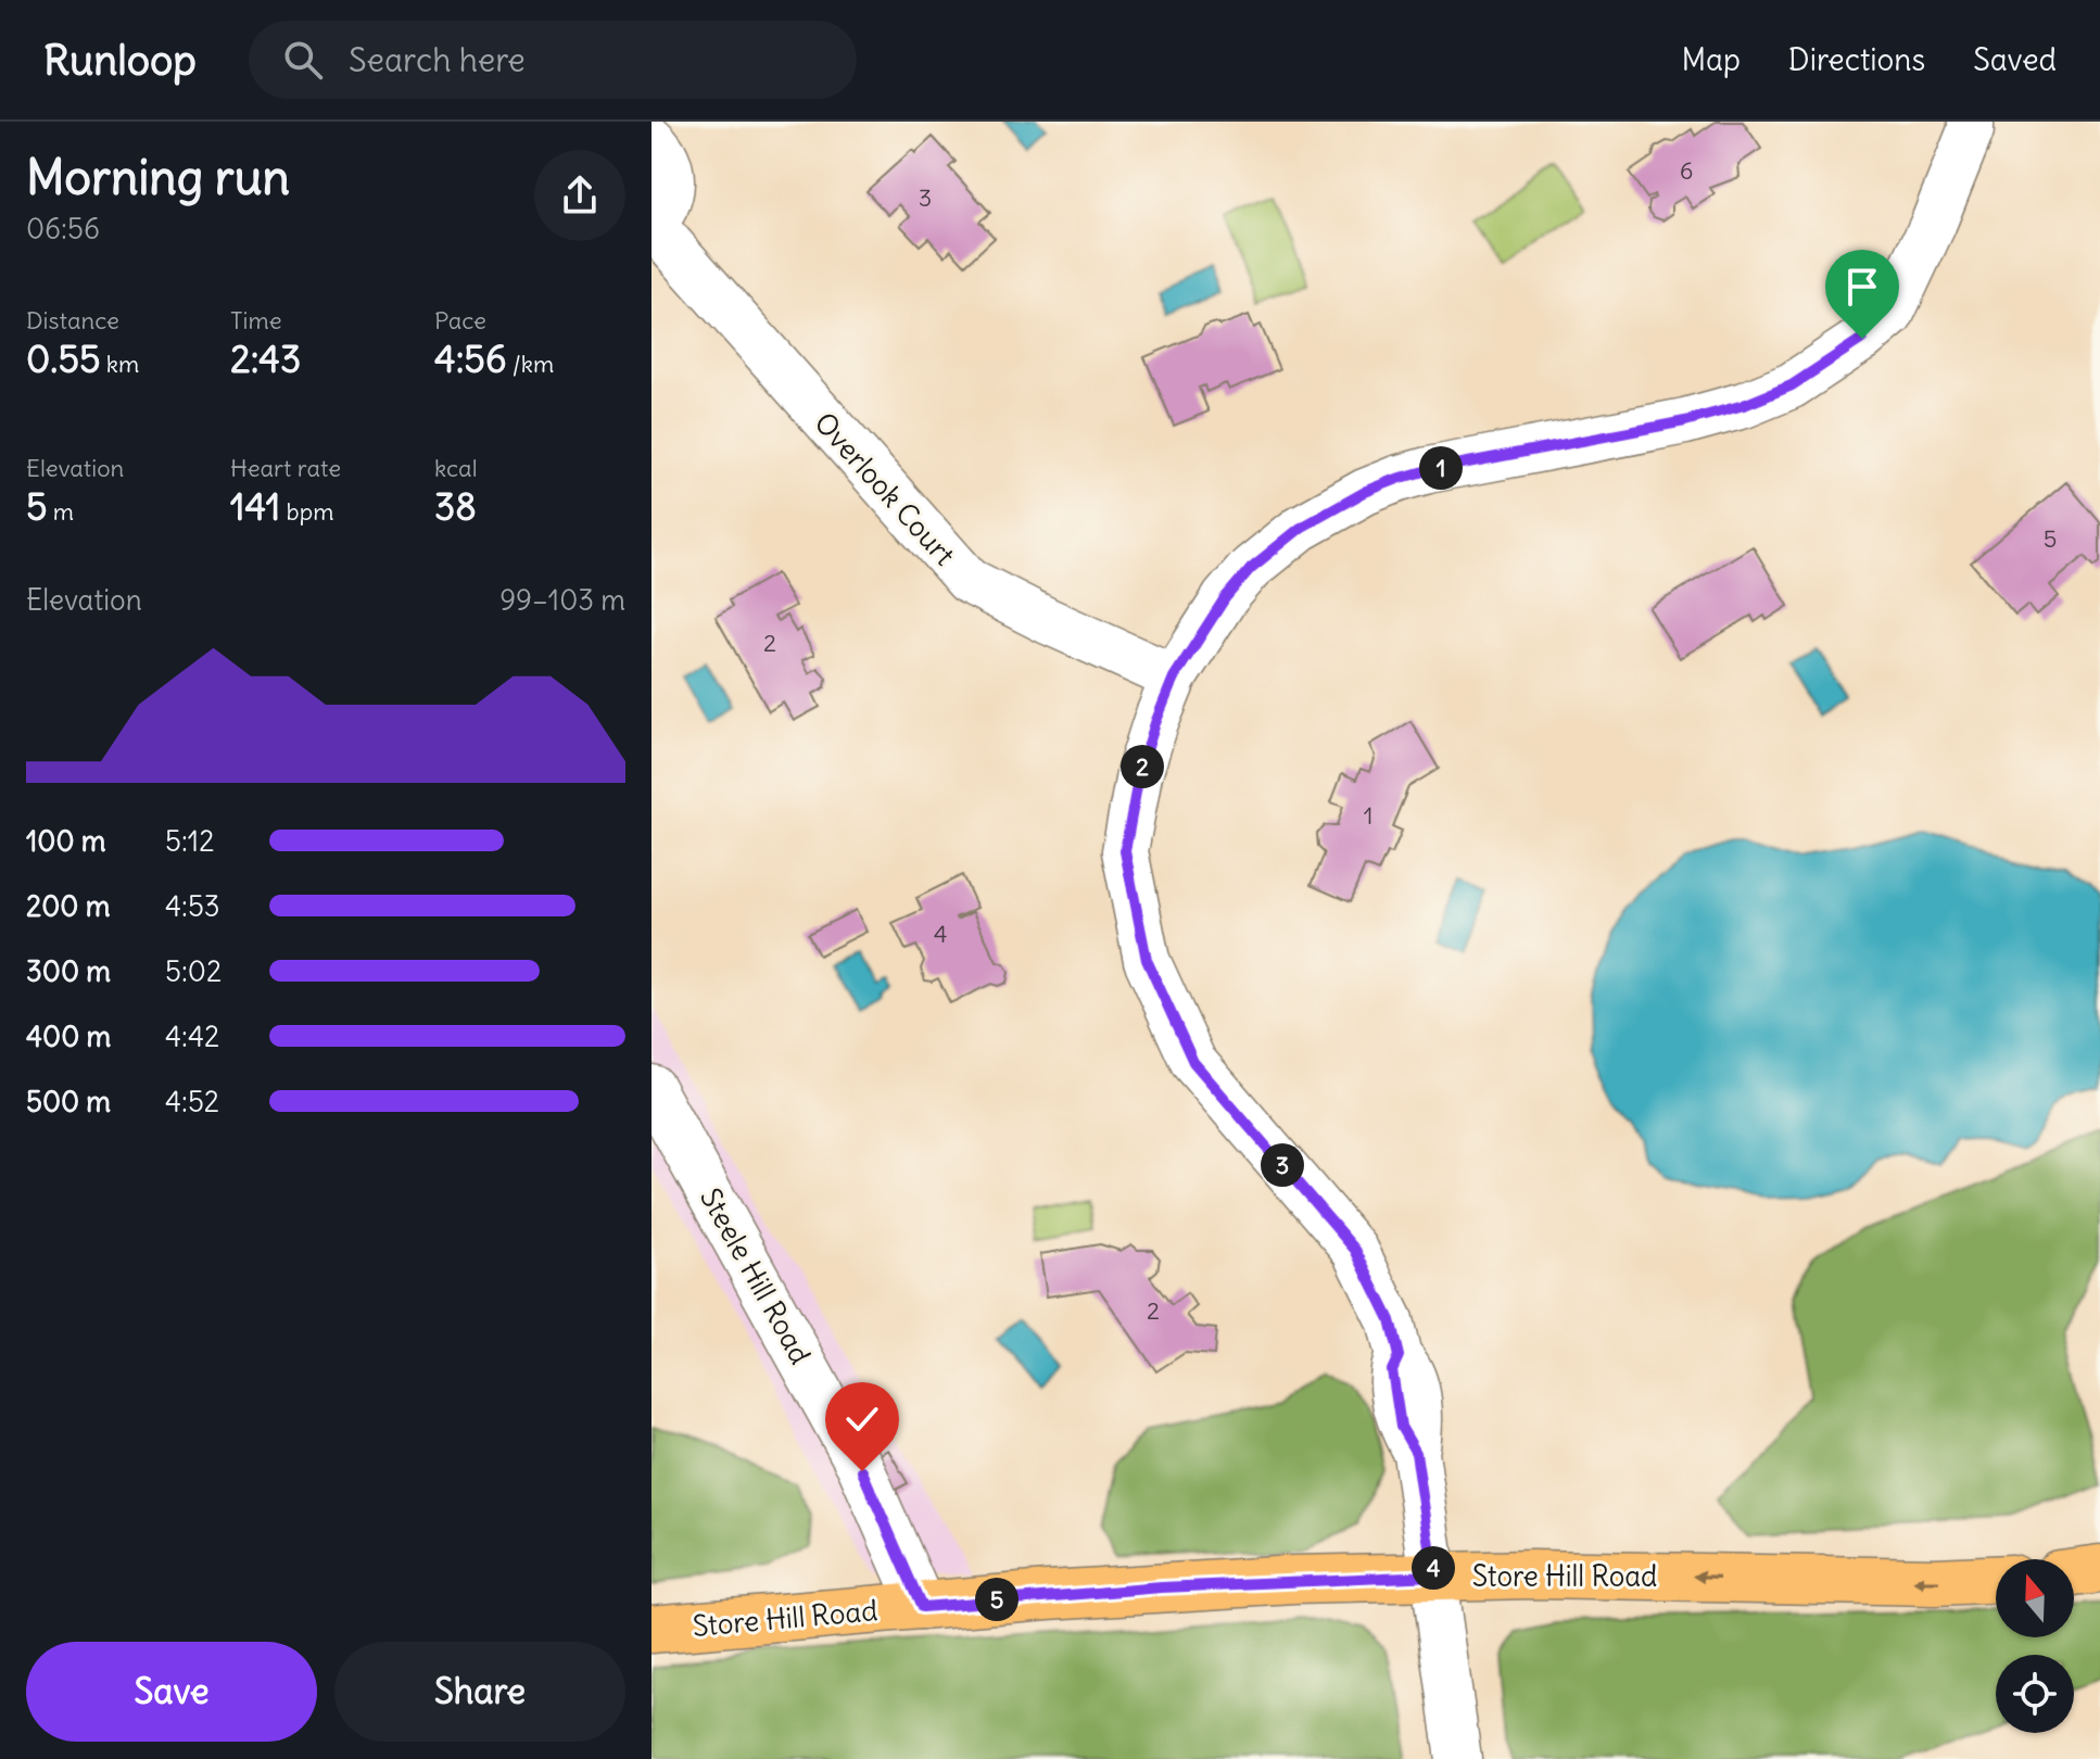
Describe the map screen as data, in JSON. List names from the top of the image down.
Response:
{
  "streets": {
    "main road": ["Store Hill Road"],
    "street": ["Overlook Court", "Steele Hill Road"]
  },
  "crossings": [
    ["Steele Hill Road", "Store Hill Road"]
  ],
  "one_way": ["Store Hill Road"],
  "house_numbers": [
    "6",
    "3",
    "5",
    "2",
    "1",
    "4",
    "2"
  ],
  "north": "top",
  "page": {
    "header": "Runloop",
    "search": "Search here",
    "nav": ["Map", "Directions", "Saved"],
    "heading": ["Morning run", "06:56"],
    "stats": [
      ["Distance", "0.55 km"],
      ["Time", "2:43"],
      ["Pace", "4:56 /km"],
      ["Elevation", "5 m"],
      ["Heart rate", "141 bpm"],
      ["kcal", "38"]
    ],
    "pins": [
      "1",
      "2",
      "3",
      "4",
      "5"
    ],
    "chart": ["Elevation", "99–103 m"],
    "list": [
      {
        "name": "100 m",
        "note": "5:12"
      },
      {
        "name": "200 m",
        "note": "4:53"
      },
      {
        "name": "300 m",
        "note": "5:02"
      },
      {
        "name": "400 m",
        "note": "4:42"
      },
      {
        "name": "500 m",
        "note": "4:52"
      }
    ],
    "buttons": ["Save", "Share"]
  }
}
